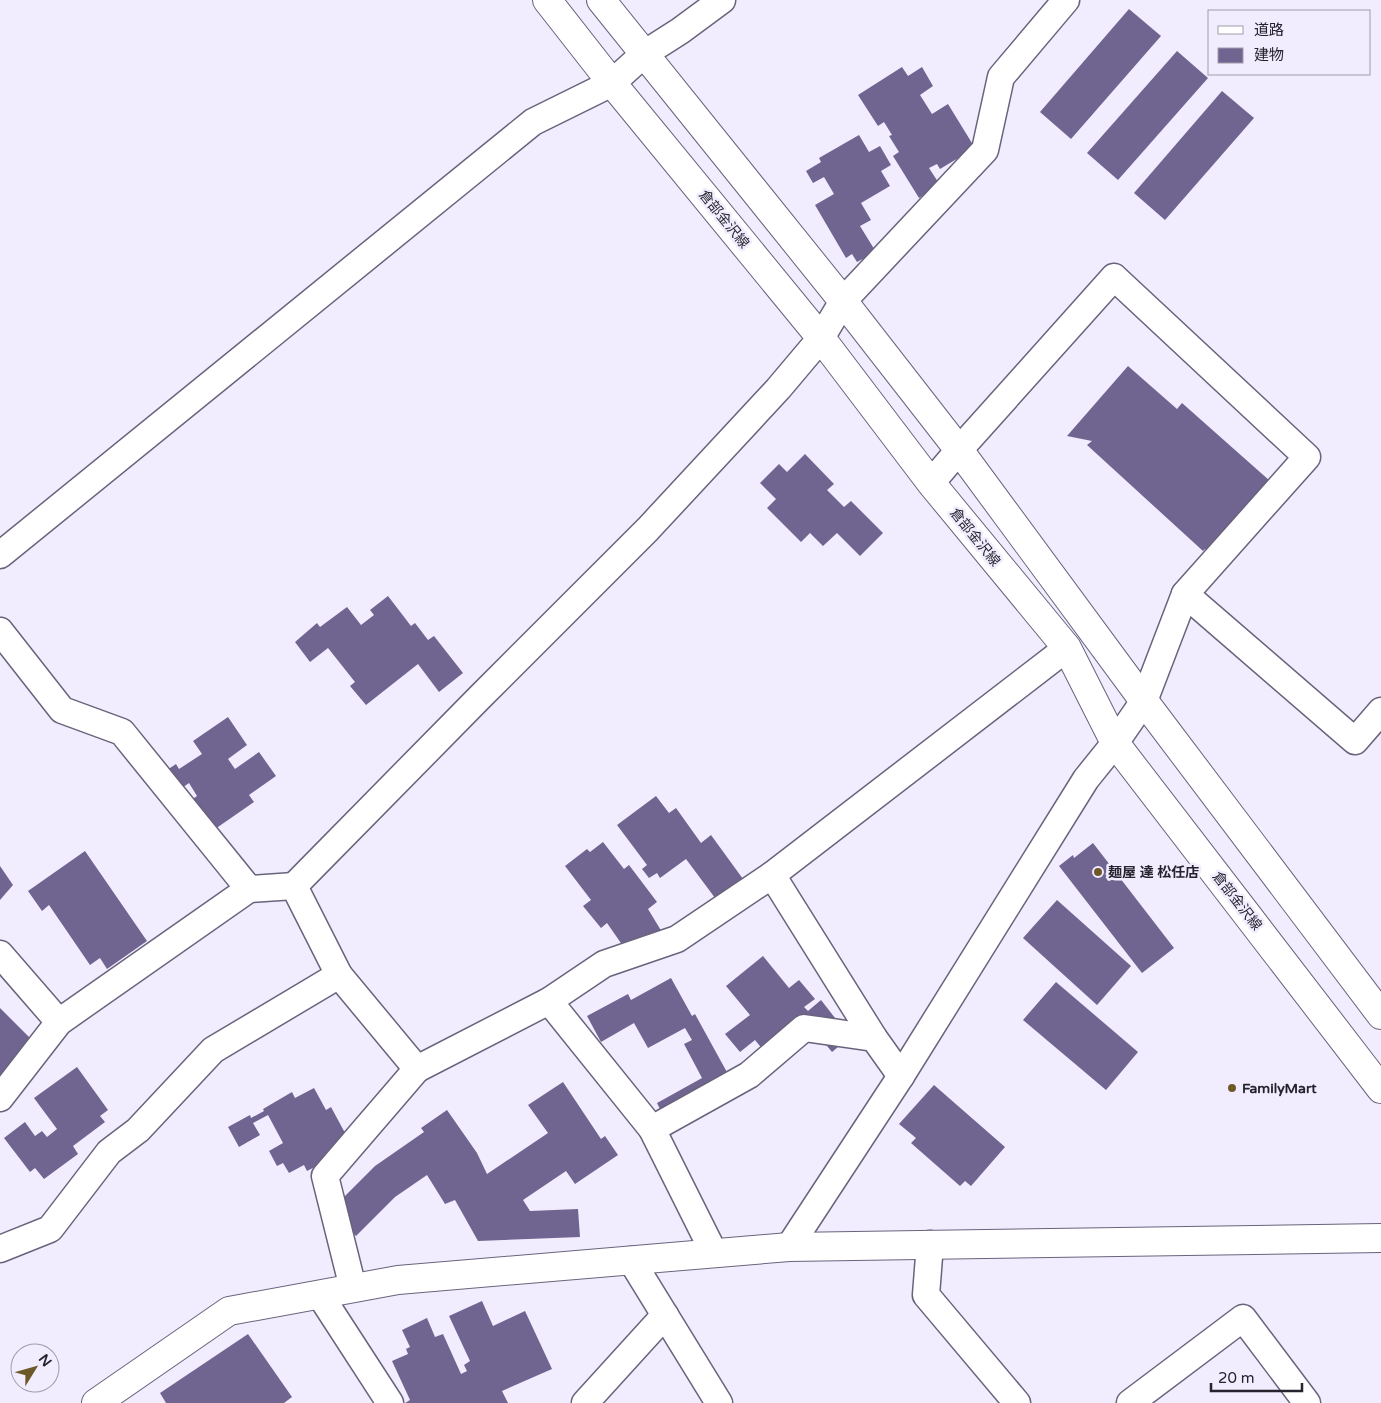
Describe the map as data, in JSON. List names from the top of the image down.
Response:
{
  "streets": {
    "main road": ["倉部金沢線"]
  },
  "places": ["麺屋 達 松任店", "FamilyMart"],
  "legend": ["道路", "建物"],
  "scale_bar": "20 m",
  "north": "top right"
}
